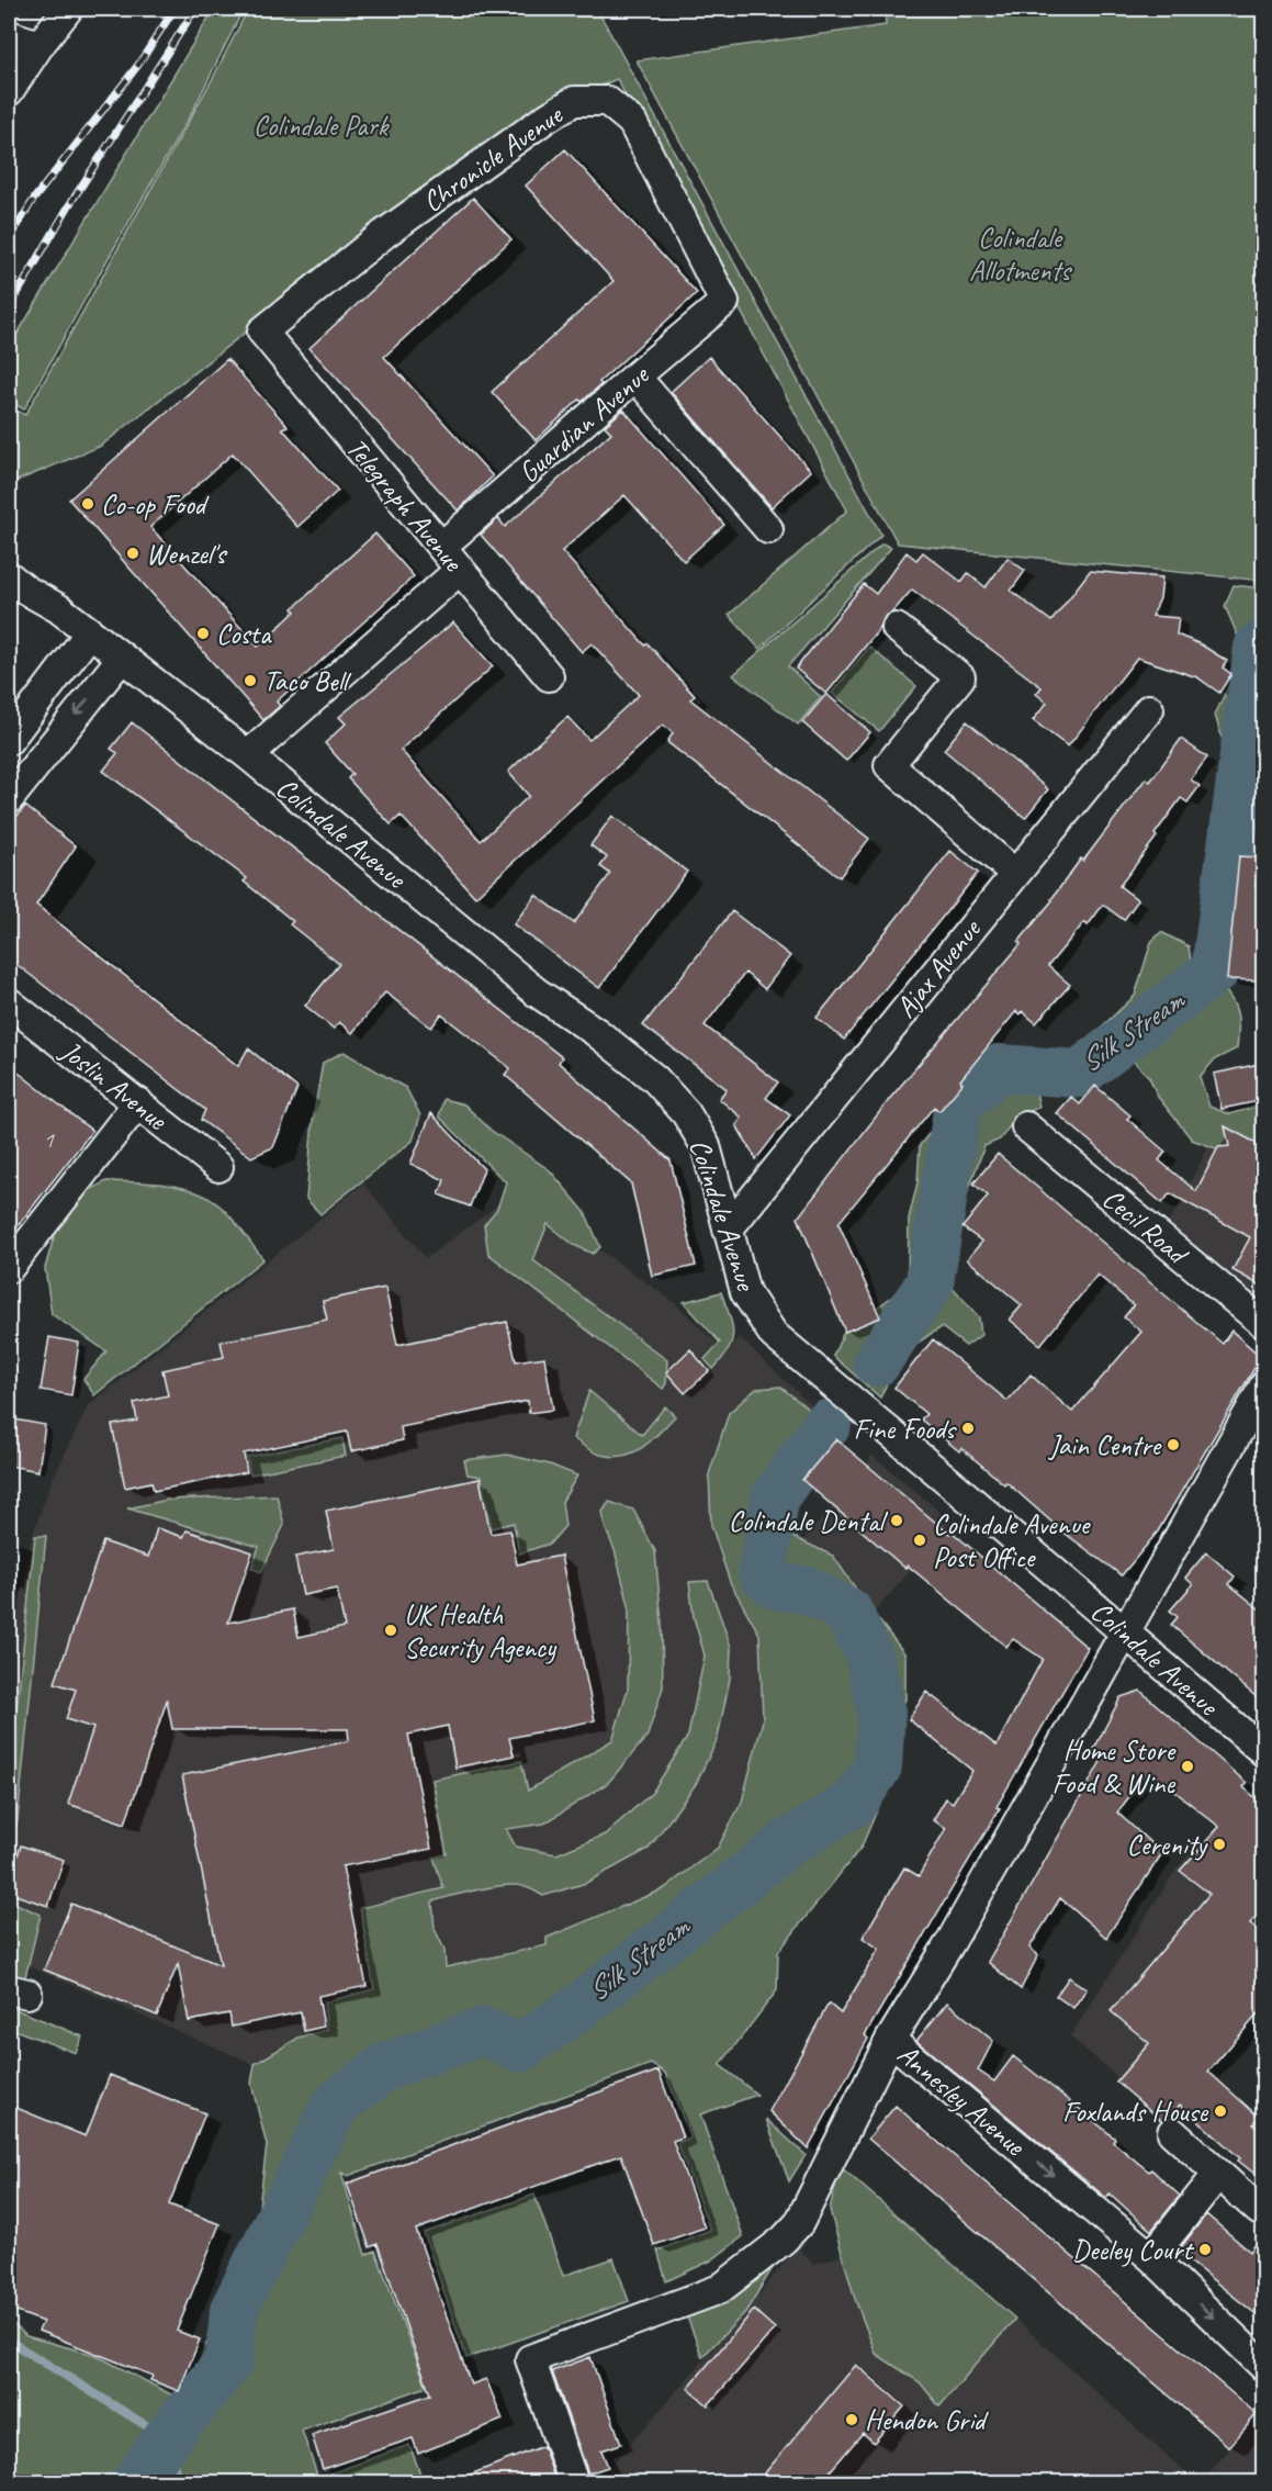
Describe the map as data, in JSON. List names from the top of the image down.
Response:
{
  "streets": {
    "street": [
      "Chronicle Avenue",
      "Guardian Avenue",
      "Telegraph Avenue",
      "Colindale Avenue",
      "Ajax Avenue",
      "Joslin Avenue",
      "Cecil Road",
      "Annesley Avenue"
    ]
  },
  "crossings": [
    ["Chronicle Avenue", "Guardian Avenue"],
    ["Chronicle Avenue", "Telegraph Avenue"],
    ["Guardian Avenue", "Telegraph Avenue"],
    ["Colindale Avenue", "Ajax Avenue"],
    ["Colindale Avenue", "Annesley Avenue"]
  ],
  "one_way": ["Annesley Avenue"],
  "water": ["Silk Stream"],
  "parks": ["Colindale Park", "Colindale Allotments"],
  "places": [
    "Co-op Food",
    "Wenzel's",
    "Costa",
    "Taco Bell",
    "Fine Foods",
    "Jain Centre",
    "Colindale Dental",
    "Colindale Avenue Post Office",
    "UK Health Security Agency",
    "Home Store Food & Wine",
    "Cerenity",
    "Foxlands House",
    "Deeley Court",
    "Hendon Grid"
  ],
  "house_numbers": ["1"]
}
